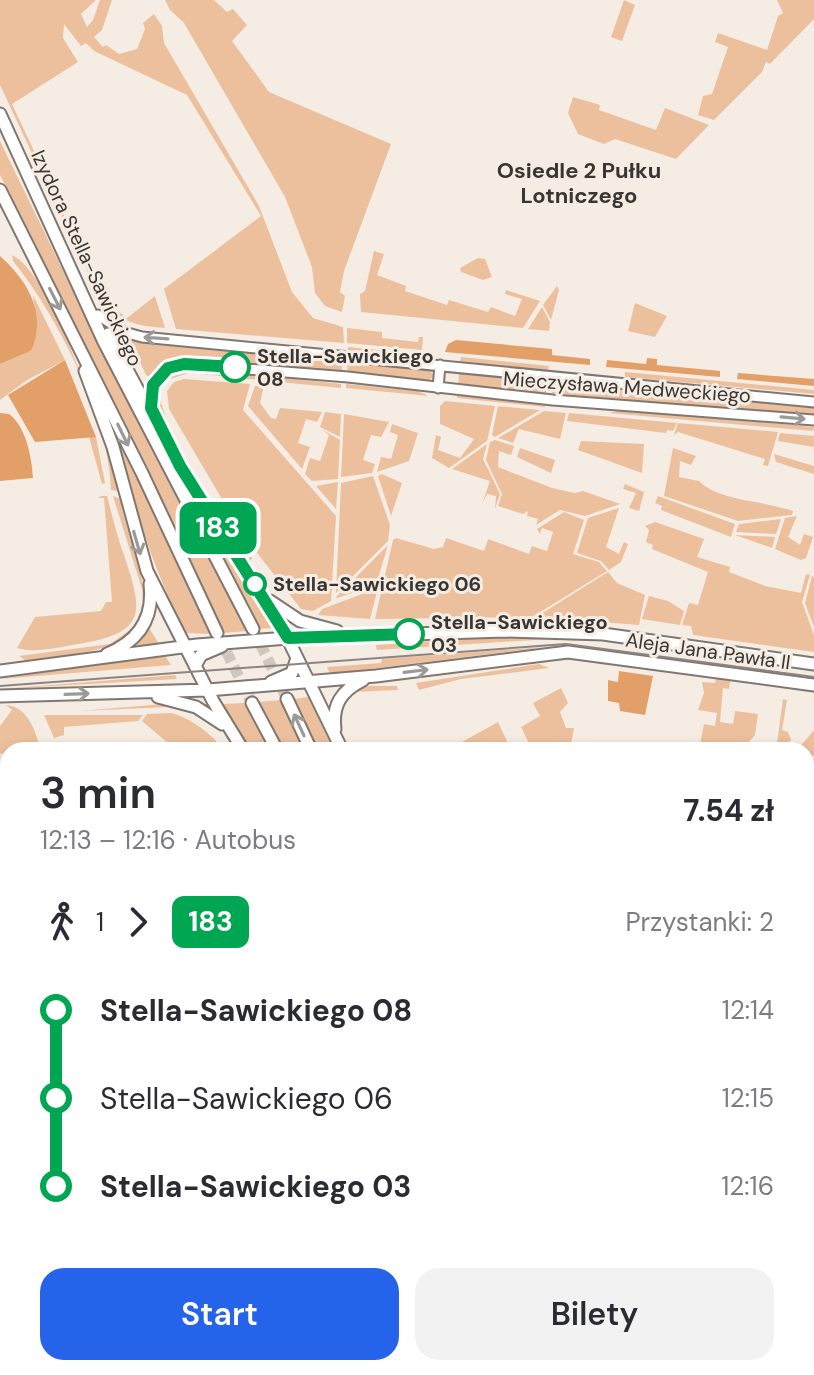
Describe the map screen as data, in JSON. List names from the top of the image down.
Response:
{
  "streets": {
    "main road": ["Izydora Stella-Sawickiego", "Aleja Jana Pawła II"],
    "street": ["Mieczysława Medweckiego"]
  },
  "districts": ["Osiedle 2 Pułku Lotniczego"],
  "places": ["Stella-Sawickiego 08", "Stella-Sawickiego 06", "Stella-Sawickiego 03"],
  "lines": ["bus line 183"],
  "page": {
    "on_map": "183",
    "heading": ["3 min", "12:13 – 12:16 · Autobus", "7.54 zł"],
    "legs": ["1", "183", "Przystanki: 2"],
    "list": [
      {
        "name": "Stella-Sawickiego 08",
        "value": "12:14"
      },
      {
        "name": "Stella-Sawickiego 06",
        "value": "12:15"
      },
      {
        "name": "Stella-Sawickiego 03",
        "value": "12:16"
      }
    ],
    "buttons": ["Start", "Bilety"]
  }
}
